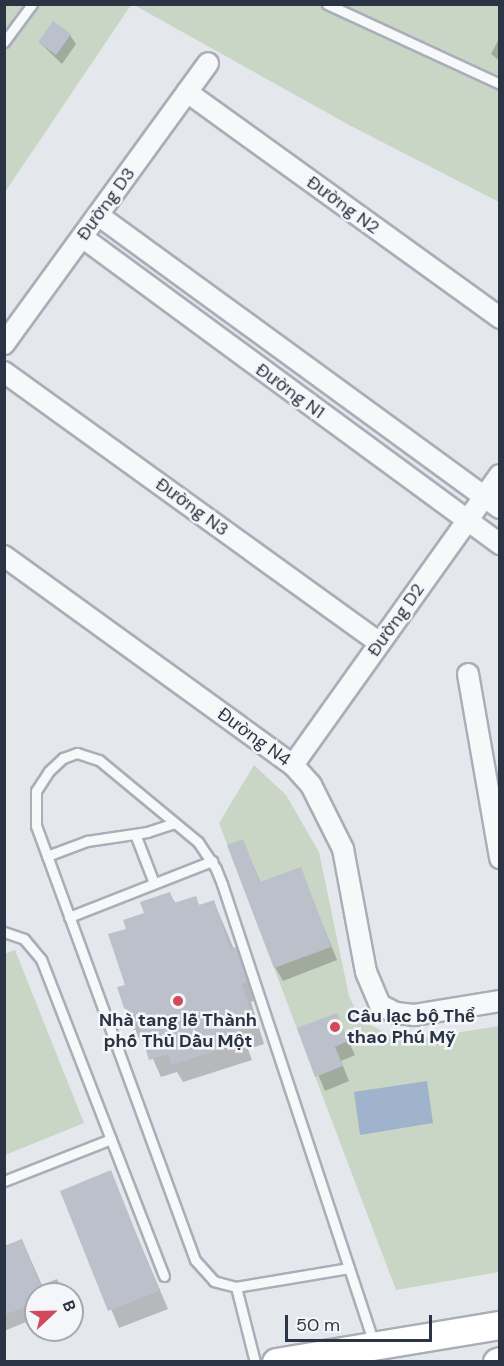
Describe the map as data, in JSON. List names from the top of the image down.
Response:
{
  "streets": {
    "street": [
      "Đường D3",
      "Đường N2",
      "Đường N1",
      "Đường N3",
      "Đường D2",
      "Đường N4"
    ]
  },
  "crossings": [
    ["Đường D3", "Đường N2"],
    ["Đường D3", "Đường N1"],
    ["Đường N1", "Đường D2"],
    ["Đường N3", "Đường D2"],
    ["Đường D2", "Đường N4"]
  ],
  "places": ["Nhà tang lễ Thành phố Thủ Dầu Một", "Câu lạc bộ Thể thao Phú Mỹ"],
  "scale_bar": "50 m",
  "north": "right"
}
